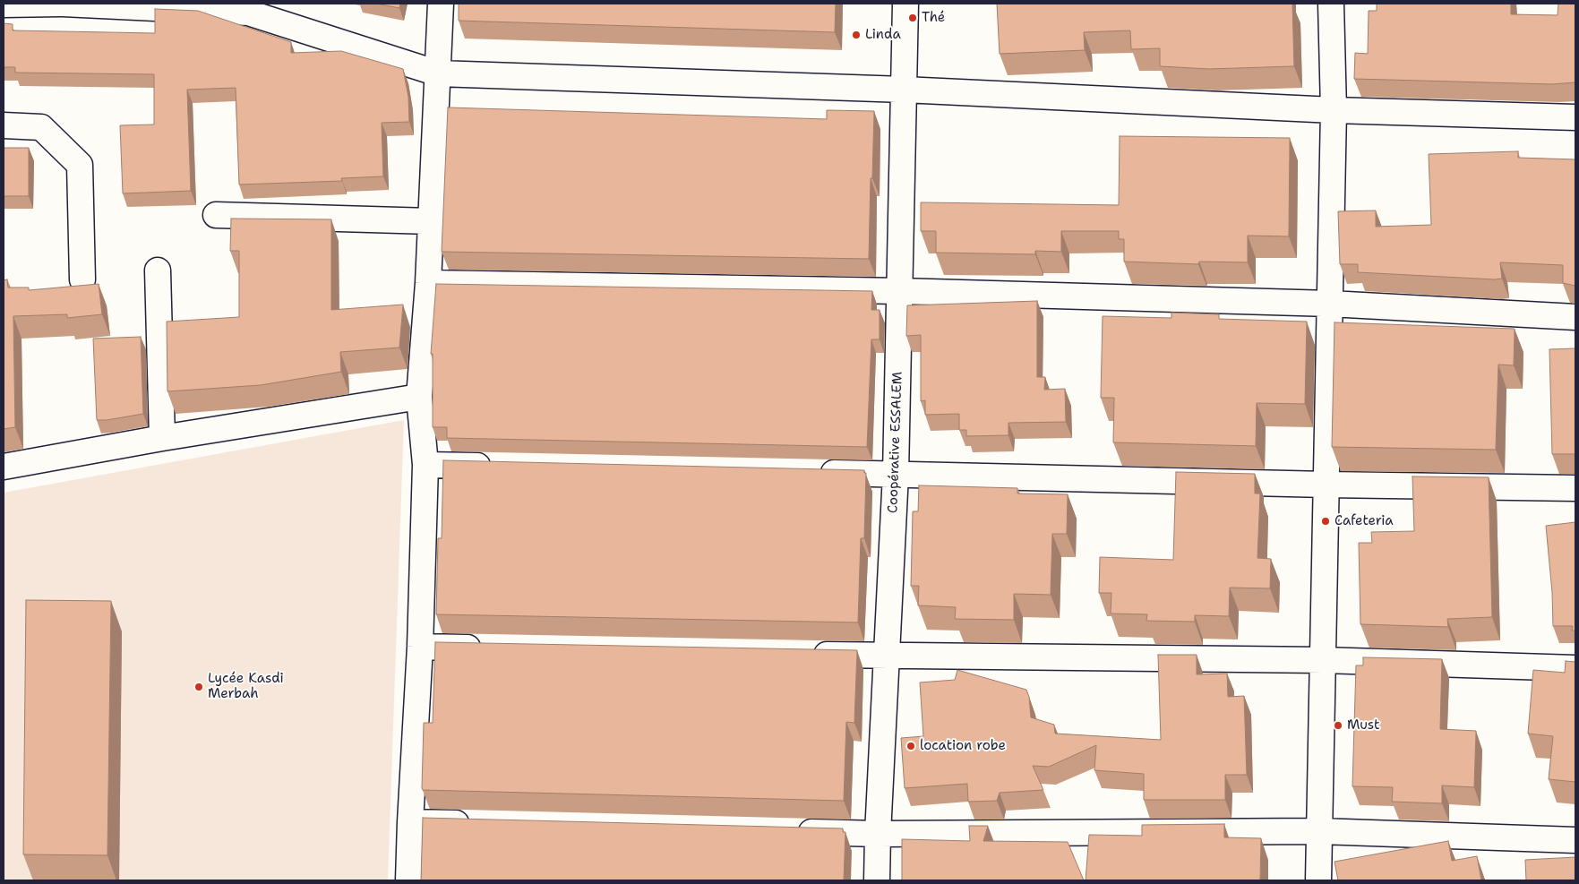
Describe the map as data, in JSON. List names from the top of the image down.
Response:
{
  "streets": {
    "street": ["Coopérative ESSALEM"]
  },
  "places": [
    "Thé",
    "Linda",
    "Cafeteria",
    "Lycée Kasdi Merbah",
    "Must",
    "location robe"
  ]
}
